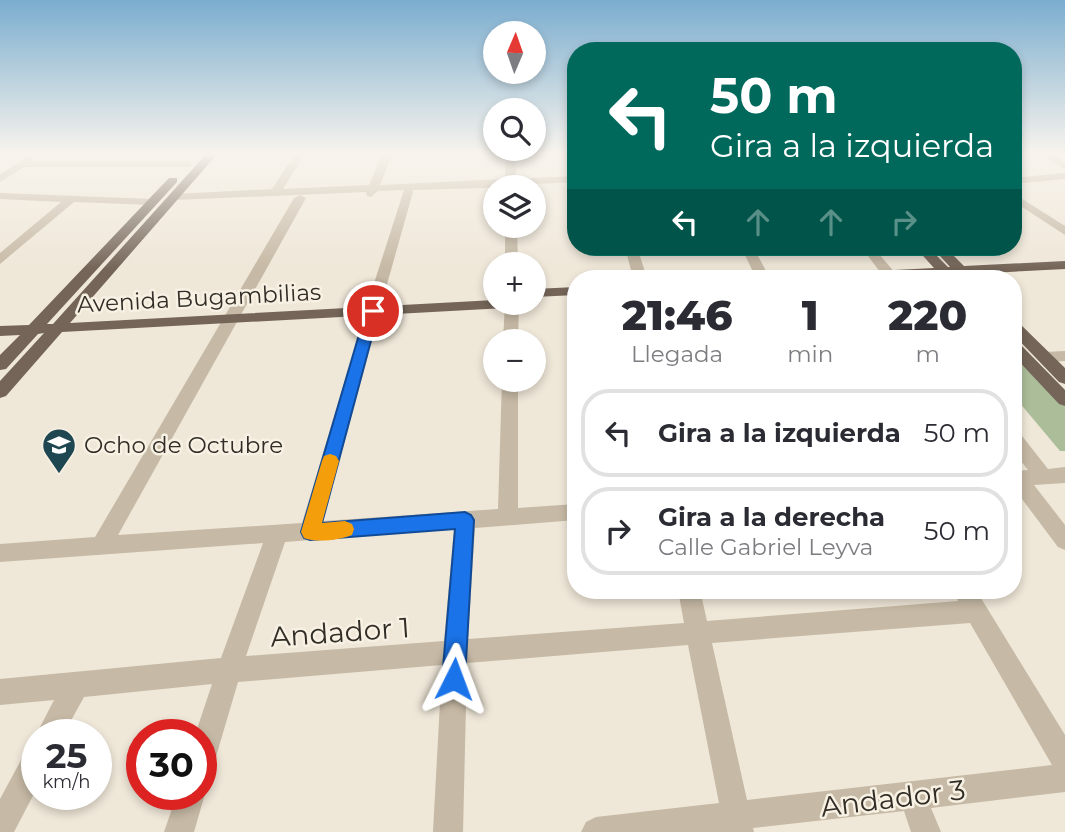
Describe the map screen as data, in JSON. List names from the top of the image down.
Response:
{
  "streets": {
    "main road": ["Avenida Bugambilias"],
    "street": ["Andador 1", "Andador 3"]
  },
  "places": {
    "school or university": ["Ocho de Octubre"]
  },
  "north": "top",
  "page": {
    "map_buttons": ["+", "−"],
    "turn": ["50 m", "Gira a la izquierda"],
    "eta": [
      "21:46",
      "Llegada",
      "1",
      "min",
      "220",
      "m"
    ],
    "list": [
      {
        "name": "Gira a la izquierda",
        "value": "50 m"
      },
      {
        "name": "Gira a la derecha",
        "note": "Calle Gabriel Leyva",
        "value": "50 m"
      }
    ],
    "speed": "25 km/h",
    "limit": "30"
  }
}
